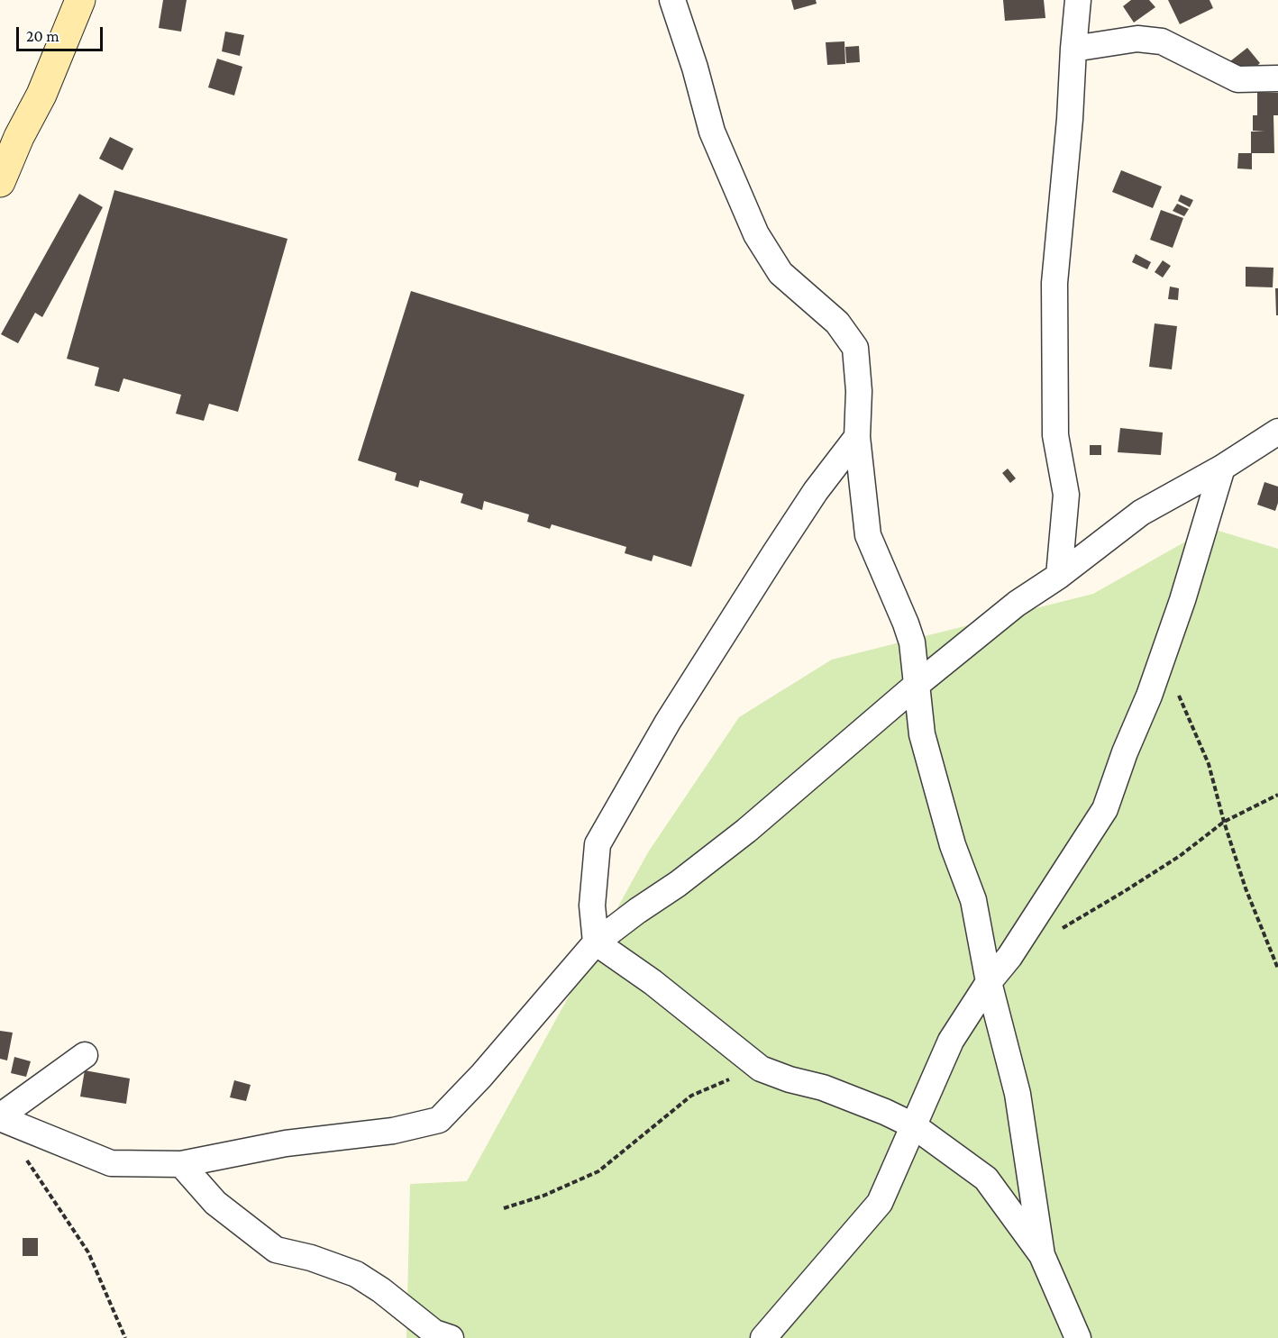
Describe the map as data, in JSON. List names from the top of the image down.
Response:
{
  "scale_bar": "20 m"
}
